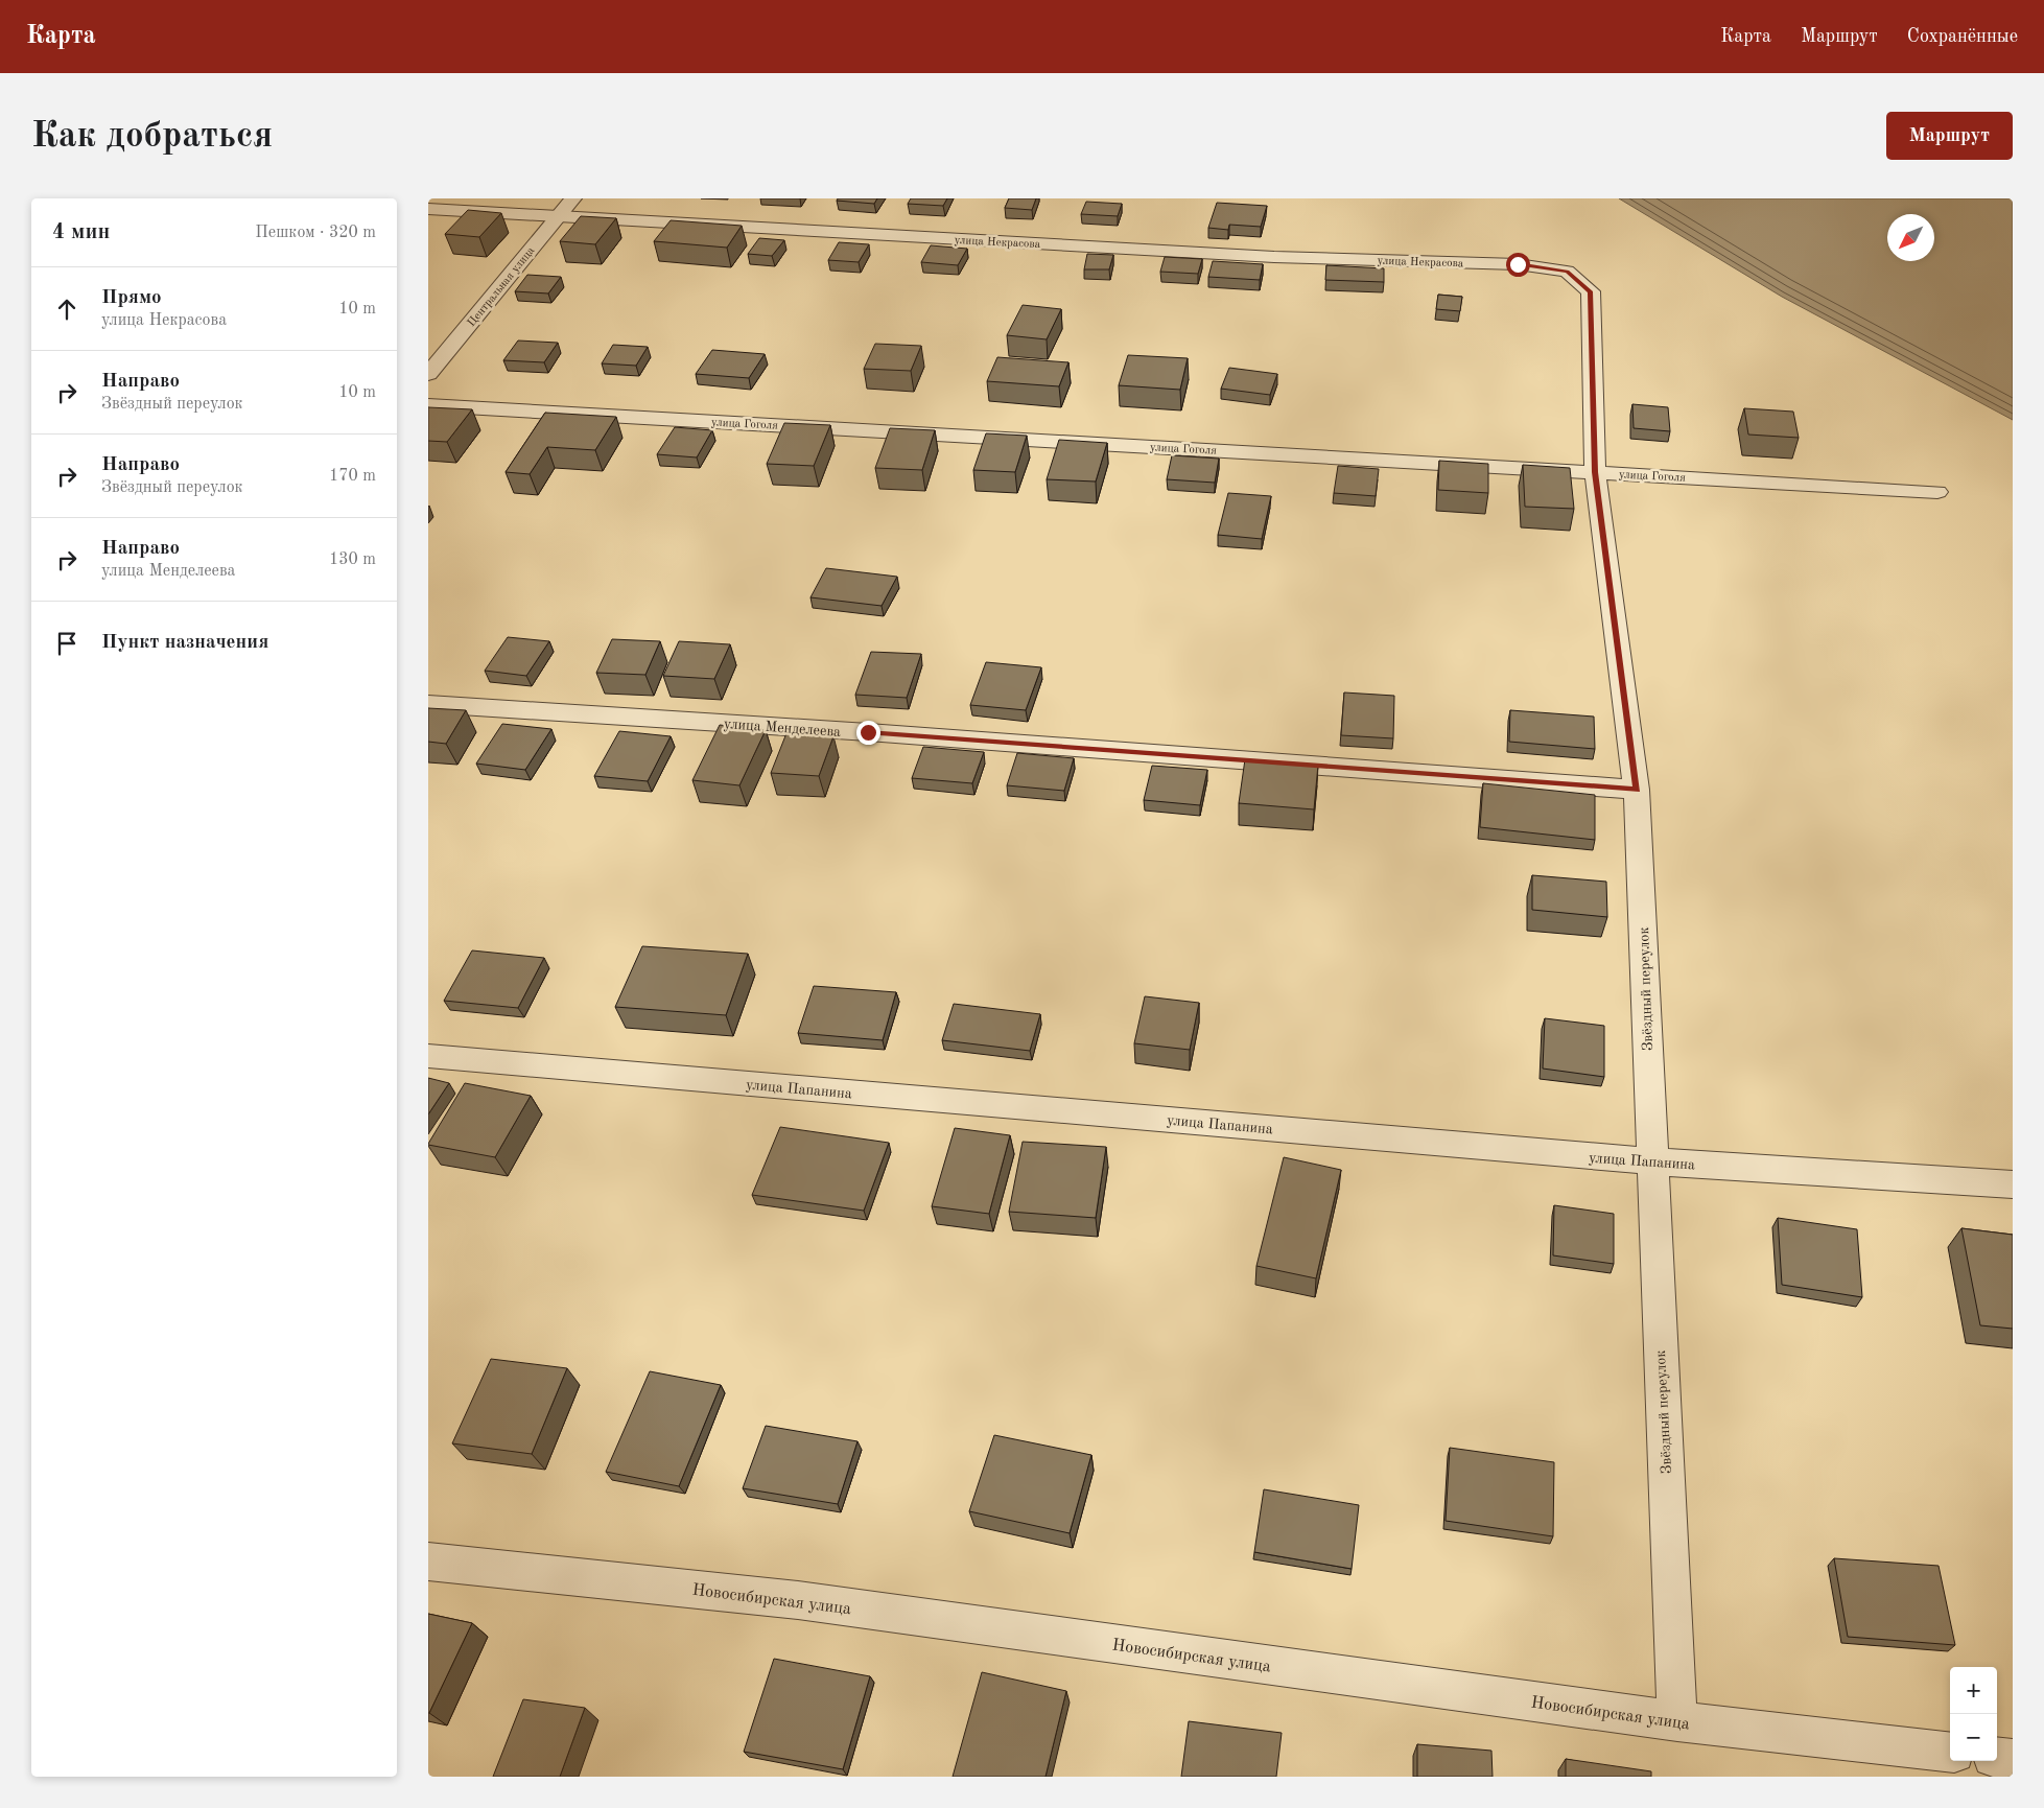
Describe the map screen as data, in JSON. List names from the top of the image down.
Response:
{
  "streets": {
    "street": [
      "улица Некрасова",
      "Центральная улица",
      "улица Гоголя",
      "улица Менделеева",
      "Звёздный переулок",
      "улица Папанина",
      "Новосибирская улица"
    ]
  },
  "crossings": [
    ["улица Некрасова", "Центральная улица"],
    ["улица Некрасова", "Звёздный переулок"],
    ["улица Гоголя", "Звёздный переулок"],
    ["улица Менделеева", "Звёздный переулок"],
    ["Звёздный переулок", "улица Папанина"],
    ["Звёздный переулок", "Новосибирская улица"]
  ],
  "north": "bottom left",
  "page": {
    "header": "Карта",
    "nav": ["Карта", "Маршрут", "Сохранённые"],
    "buttons": "Маршрут",
    "title": "Как добраться",
    "heading": ["4 мин", "Пешком · 320 m"],
    "list": [
      ["Прямо", "улица Некрасова", "10 m"],
      ["Направо", "Звёздный переулок", "10 m"],
      ["Направо", "Звёздный переулок", "170 m"],
      ["Направо", "улица Менделеева", "130 m"],
      "Пункт назначения"
    ],
    "map_buttons": ["+", "−"]
  }
}
